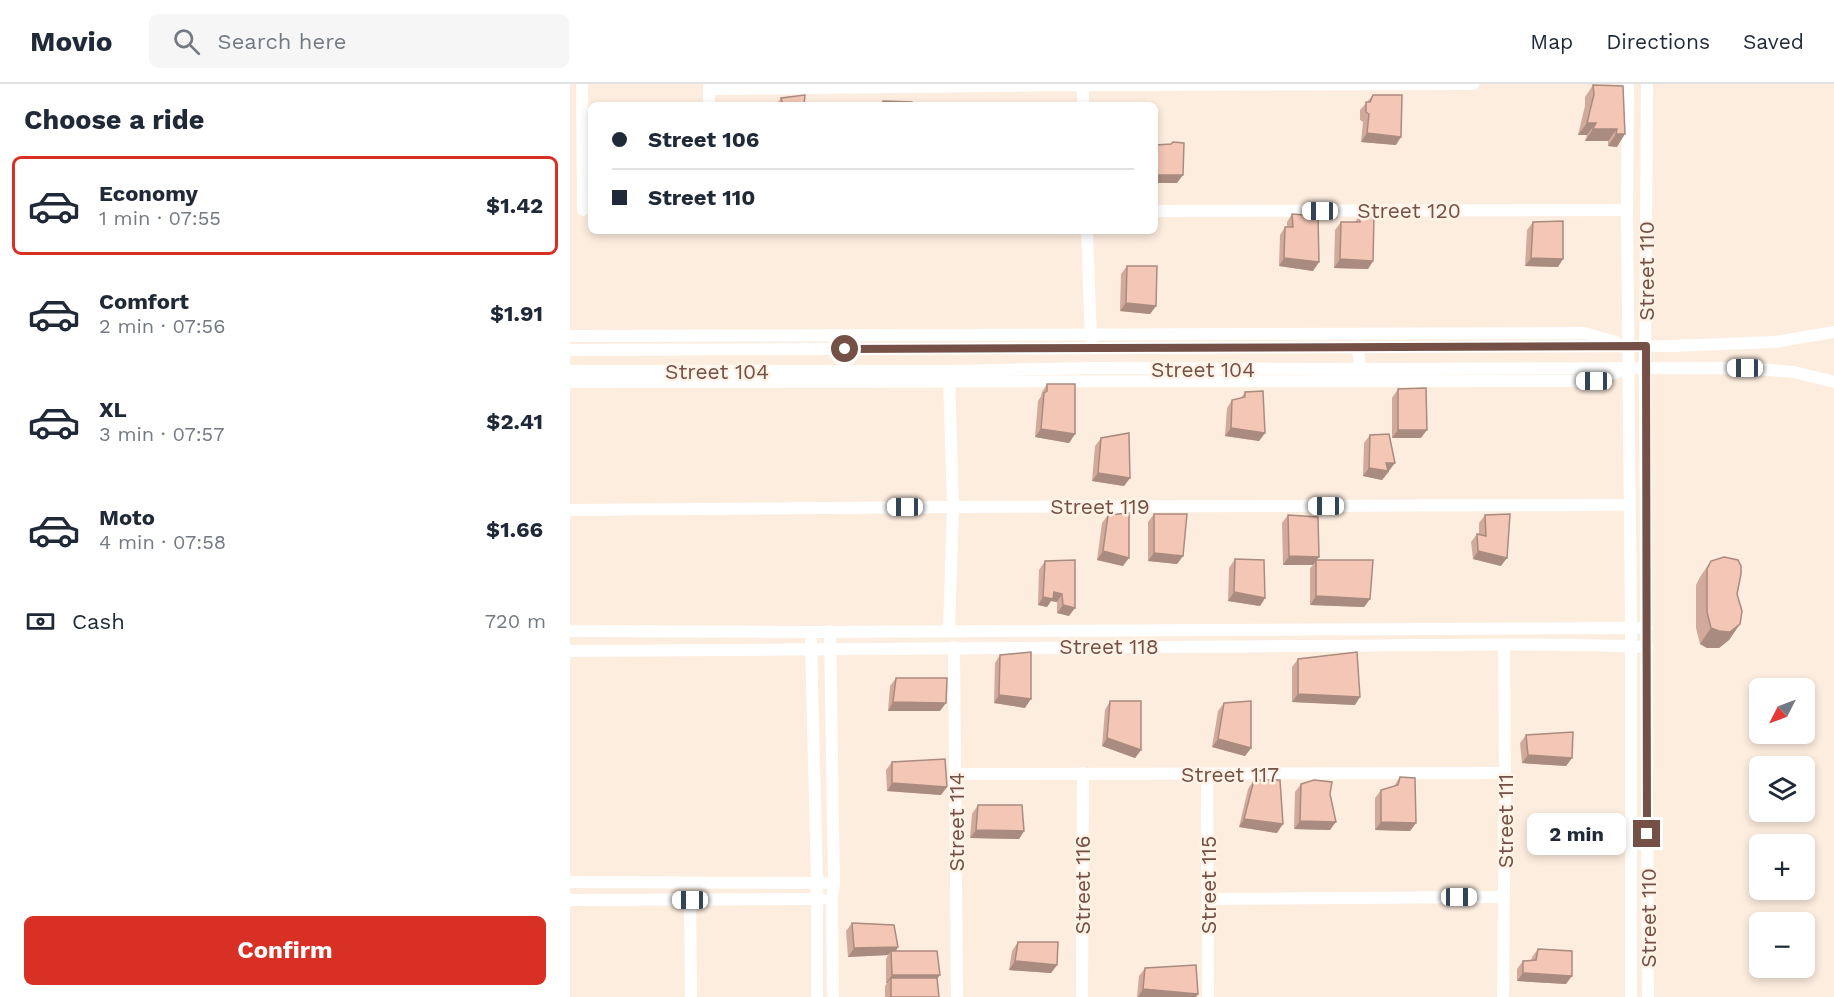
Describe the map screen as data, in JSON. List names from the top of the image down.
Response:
{
  "streets": {
    "street": [
      "Street 120",
      "Street 110",
      "Street 104",
      "Street 119",
      "Street 118",
      "Street 117",
      "Street 111",
      "Street 114",
      "Street 116",
      "Street 115"
    ]
  },
  "crossings": [
    ["Street 120", "Street 110"],
    ["Street 110", "Street 104"],
    ["Street 110", "Street 119"],
    ["Street 110", "Street 118"],
    ["Street 118", "Street 111"],
    ["Street 118", "Street 114"],
    ["Street 117", "Street 111"],
    ["Street 117", "Street 114"],
    ["Street 117", "Street 116"],
    ["Street 117", "Street 115"]
  ],
  "north": "bottom left",
  "page": {
    "header": "Movio",
    "search": "Search here",
    "nav": ["Map", "Directions", "Saved"],
    "heading": "Choose a ride",
    "banner": ["Street 106", "Street 110"],
    "list": [
      {
        "name": "Economy",
        "note": "1 min · 07:55",
        "value": "$1.42"
      },
      {
        "name": "Comfort",
        "note": "2 min · 07:56",
        "value": "$1.91"
      },
      {
        "name": "XL",
        "note": "3 min · 07:57",
        "value": "$2.41"
      },
      {
        "name": "Moto",
        "note": "4 min · 07:58",
        "value": "$1.66"
      }
    ],
    "pay": ["Cash", "720 m"],
    "map_buttons": ["+", "−"],
    "bubble": "2 min",
    "buttons": "Confirm"
  }
}
